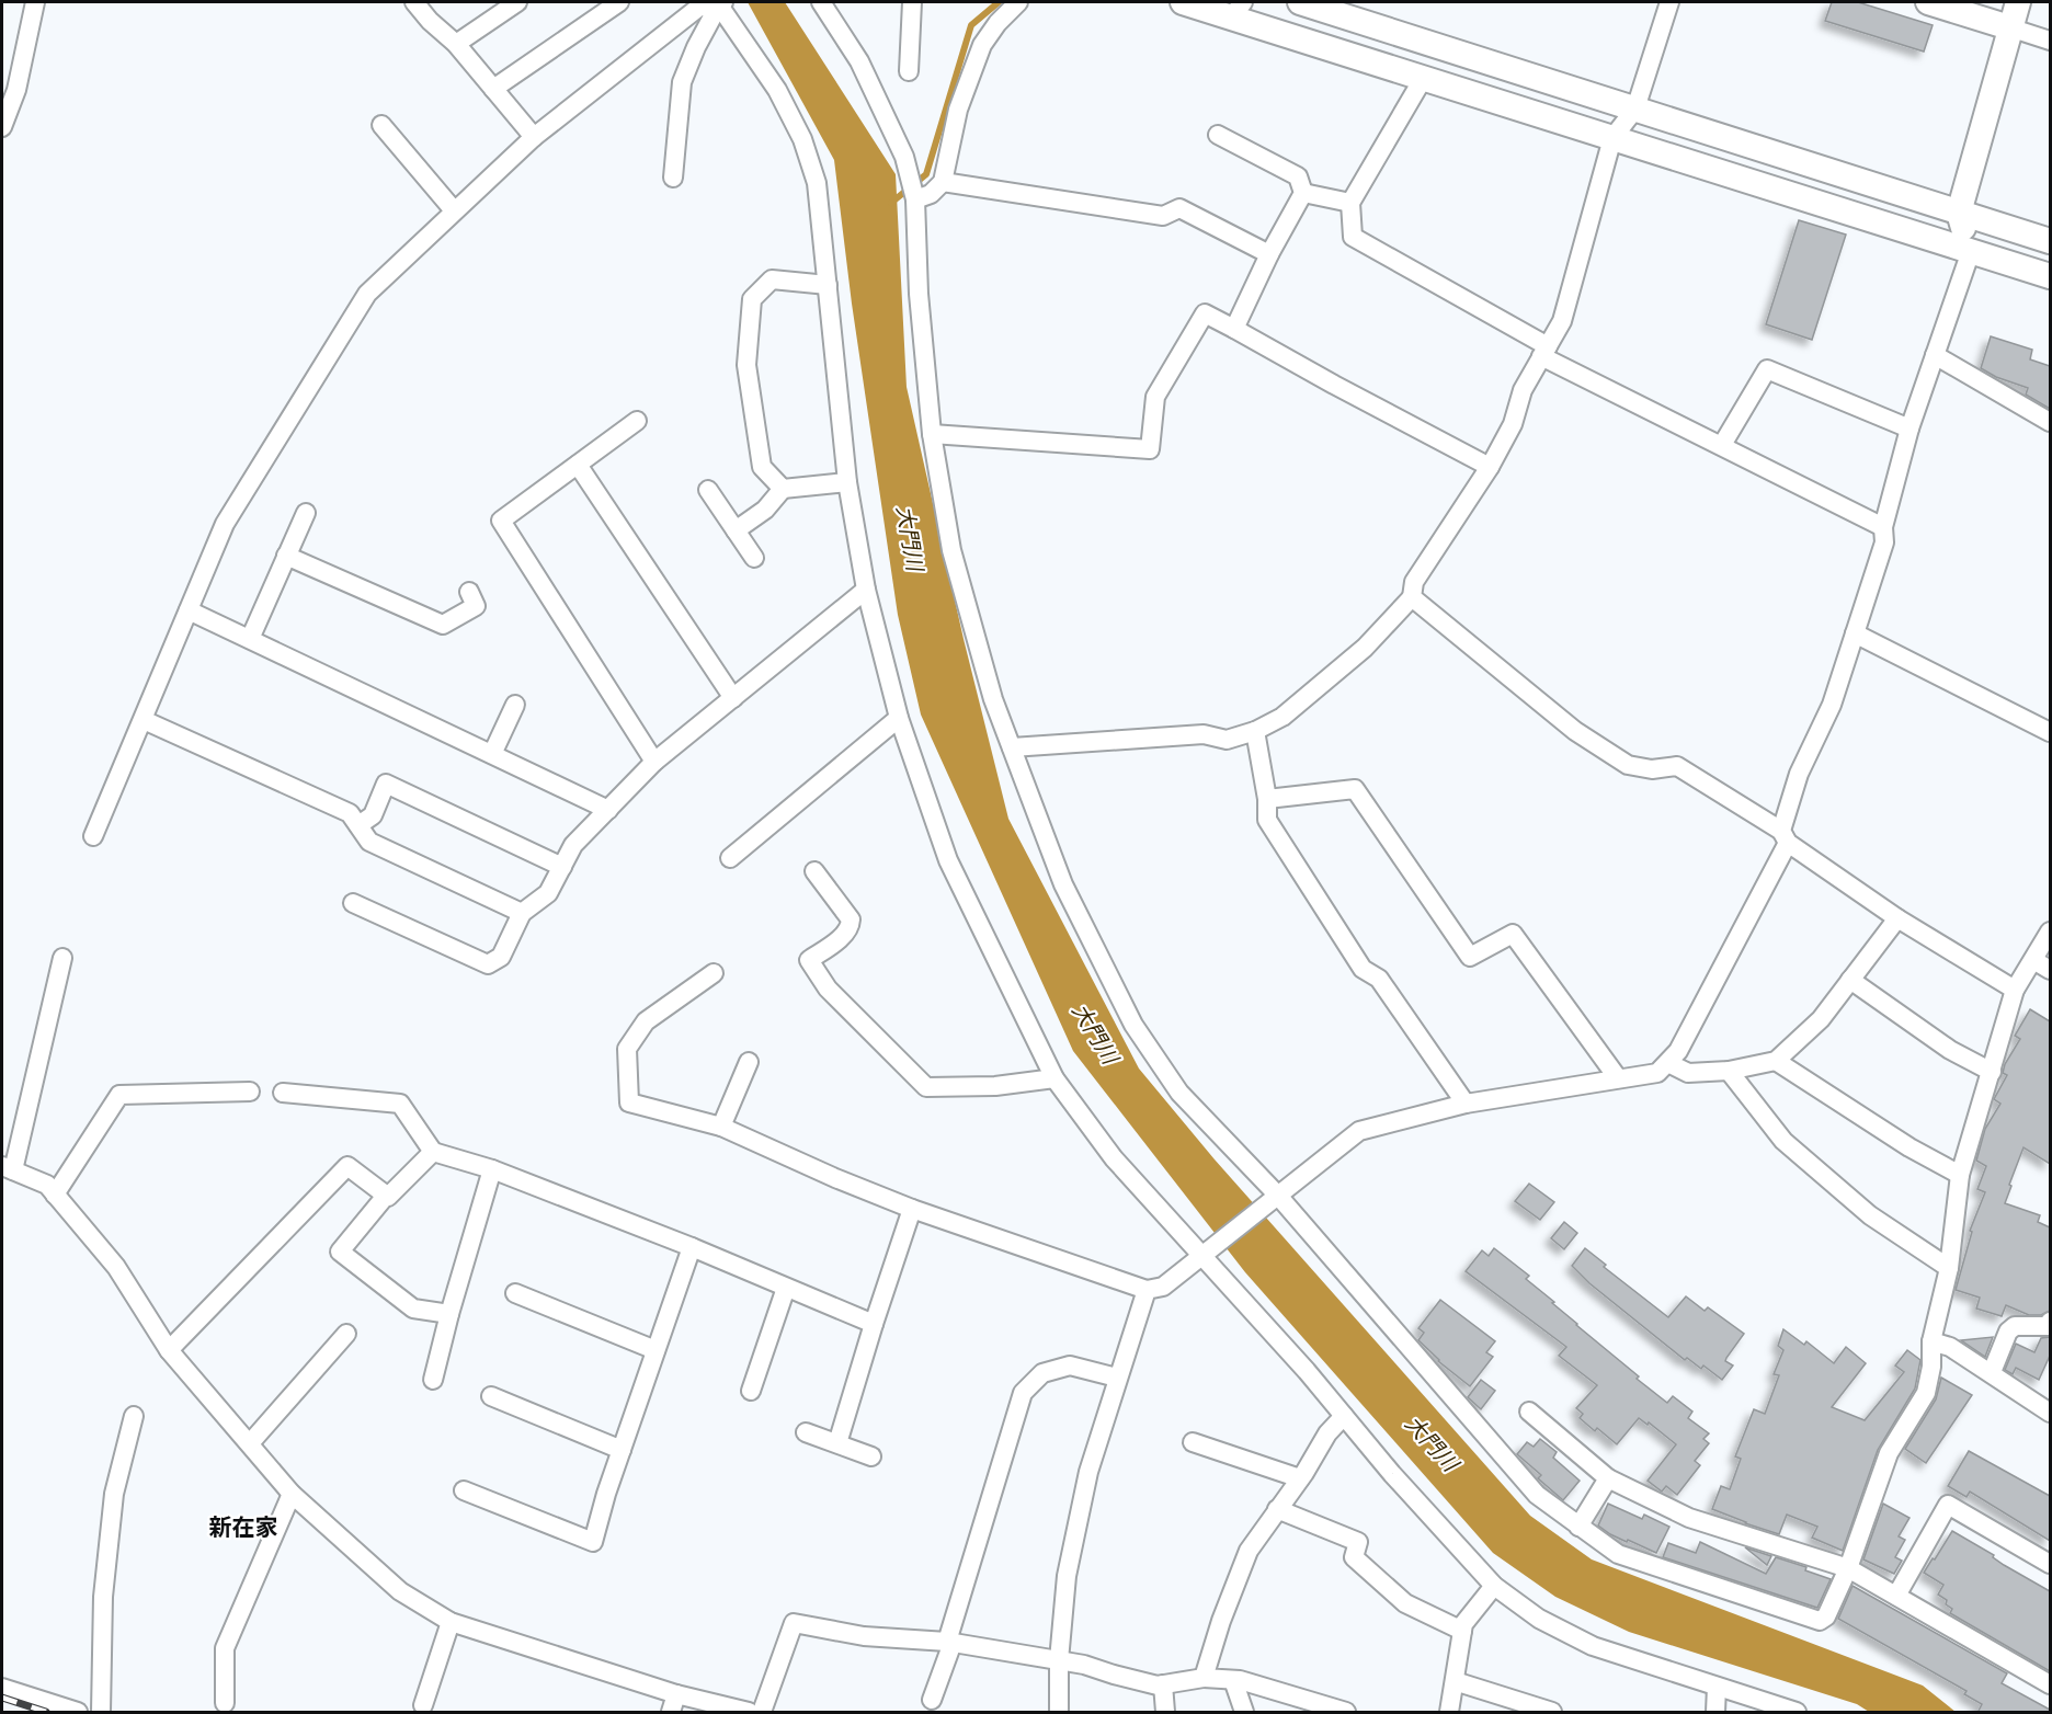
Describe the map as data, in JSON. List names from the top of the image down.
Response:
{
  "districts": ["新在家"],
  "water": ["大門川"]
}
